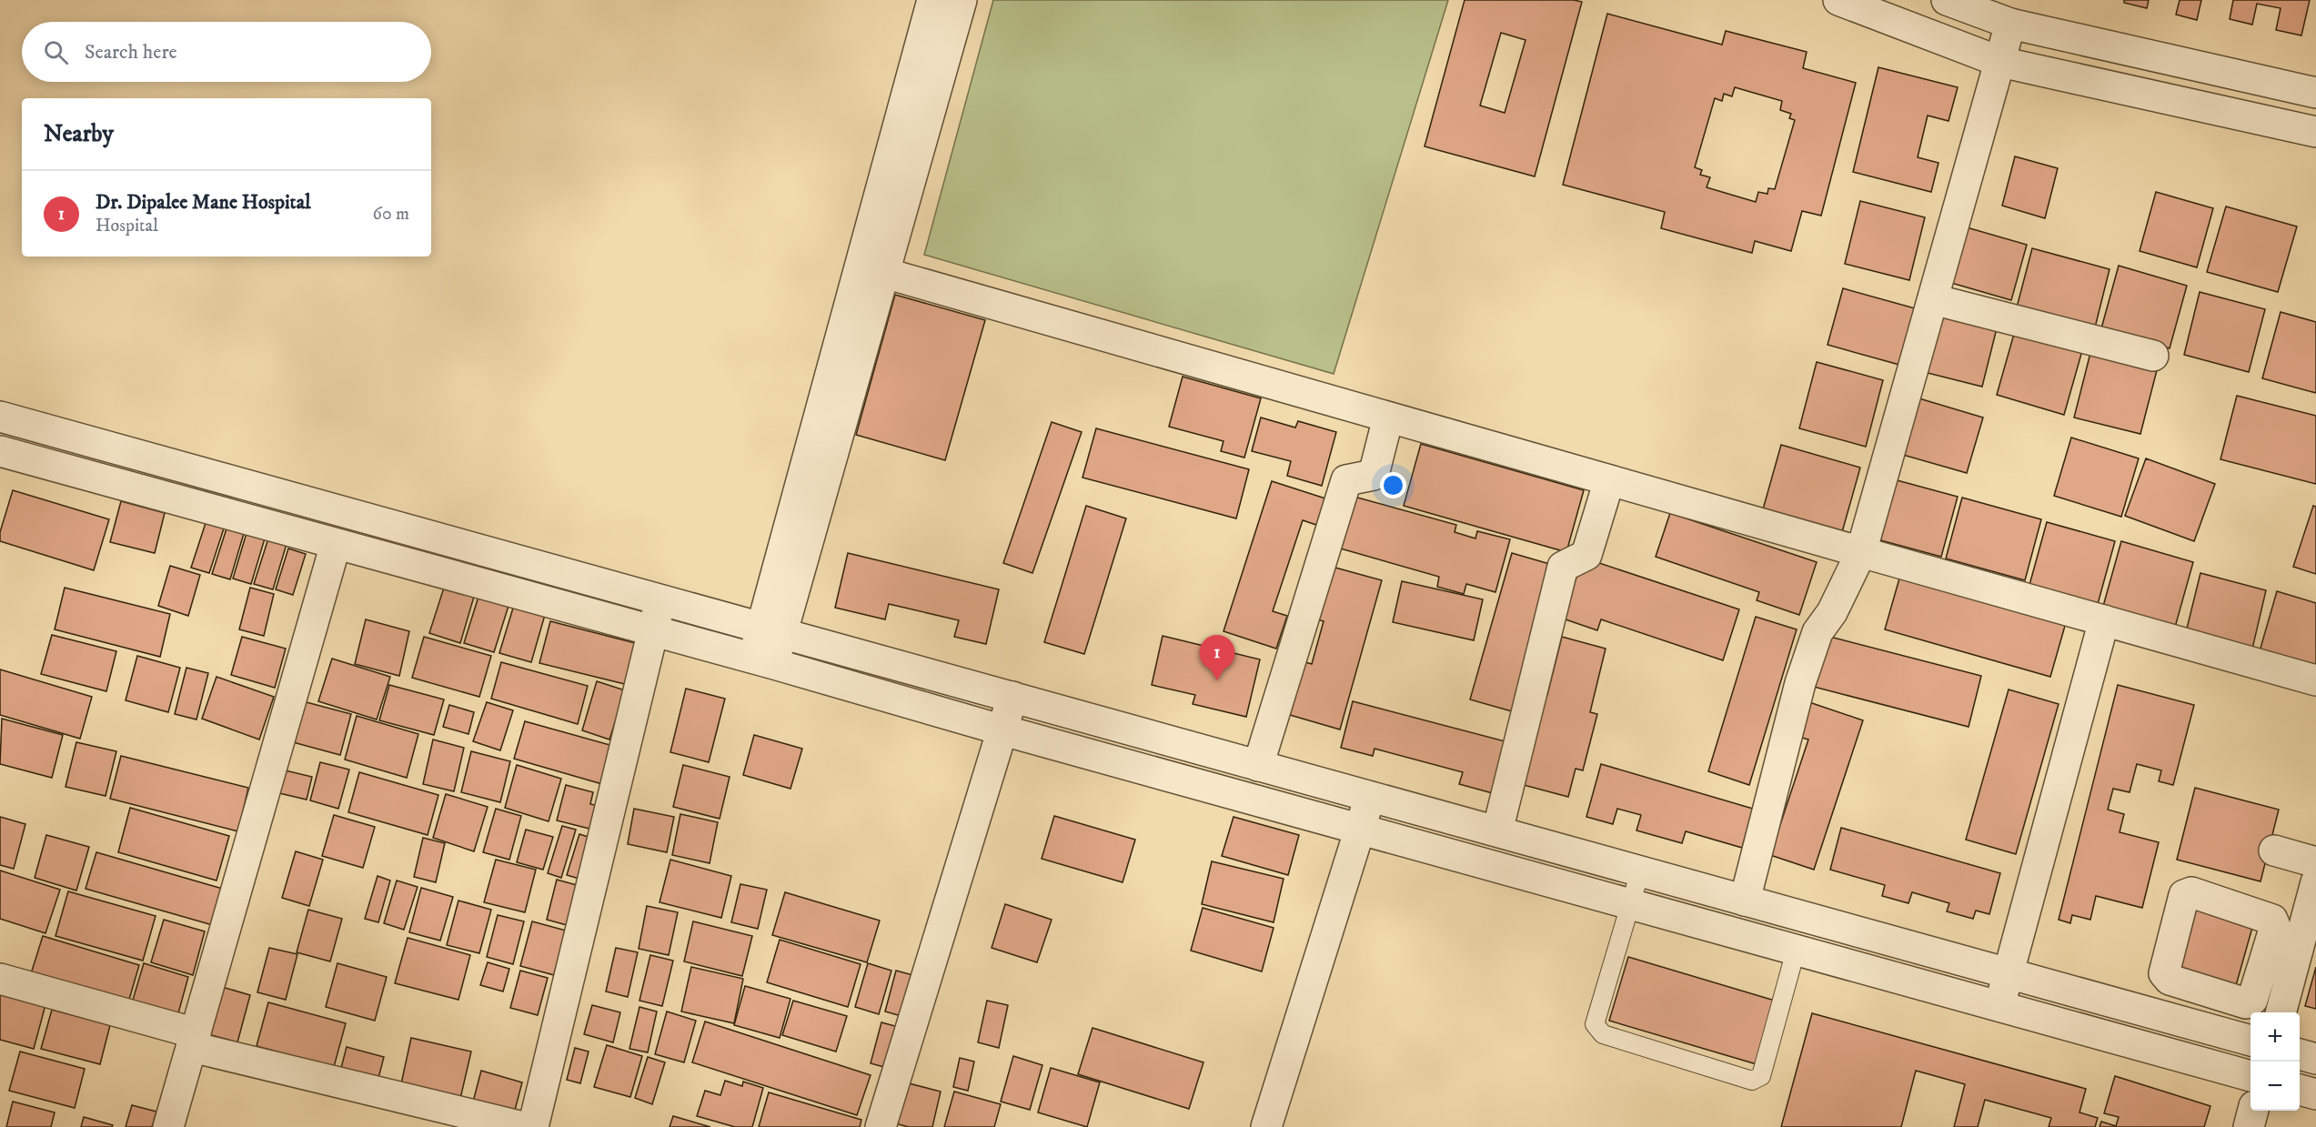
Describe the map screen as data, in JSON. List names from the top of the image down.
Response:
{
  "page": {
    "search": "Search here",
    "heading": "Nearby",
    "list": [
      {
        "mark": "1",
        "name": "Dr. Dipalee Mane Hospital",
        "note": "Hospital",
        "value": "60 m"
      }
    ],
    "pins": "1",
    "map_buttons": ["+", "−"]
  }
}
